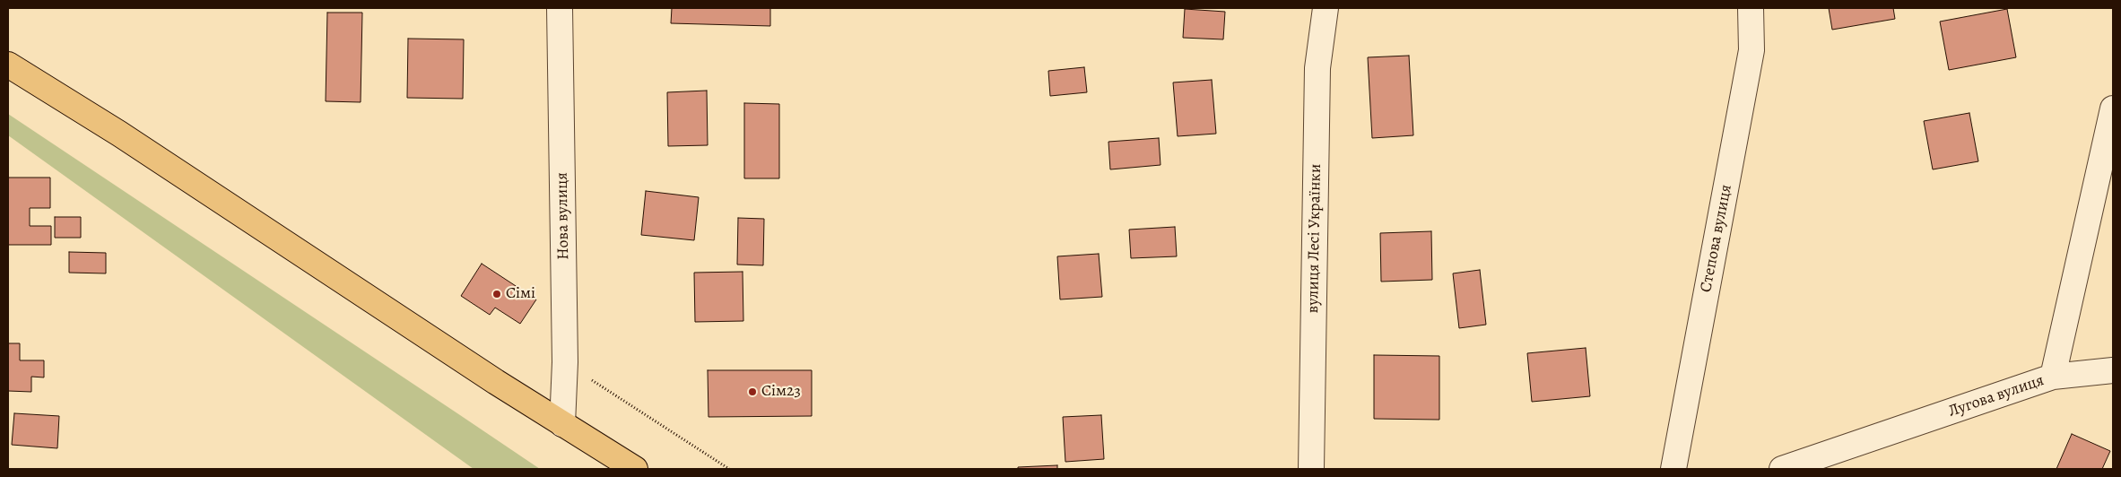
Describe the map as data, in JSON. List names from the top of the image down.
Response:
{
  "streets": {
    "street": [
      "Нова вулиця",
      "вулиця Лесі Українки",
      "Степова вулиця",
      "Лугова вулиця"
    ]
  },
  "places": ["Сімі", "Сім23"]
}
